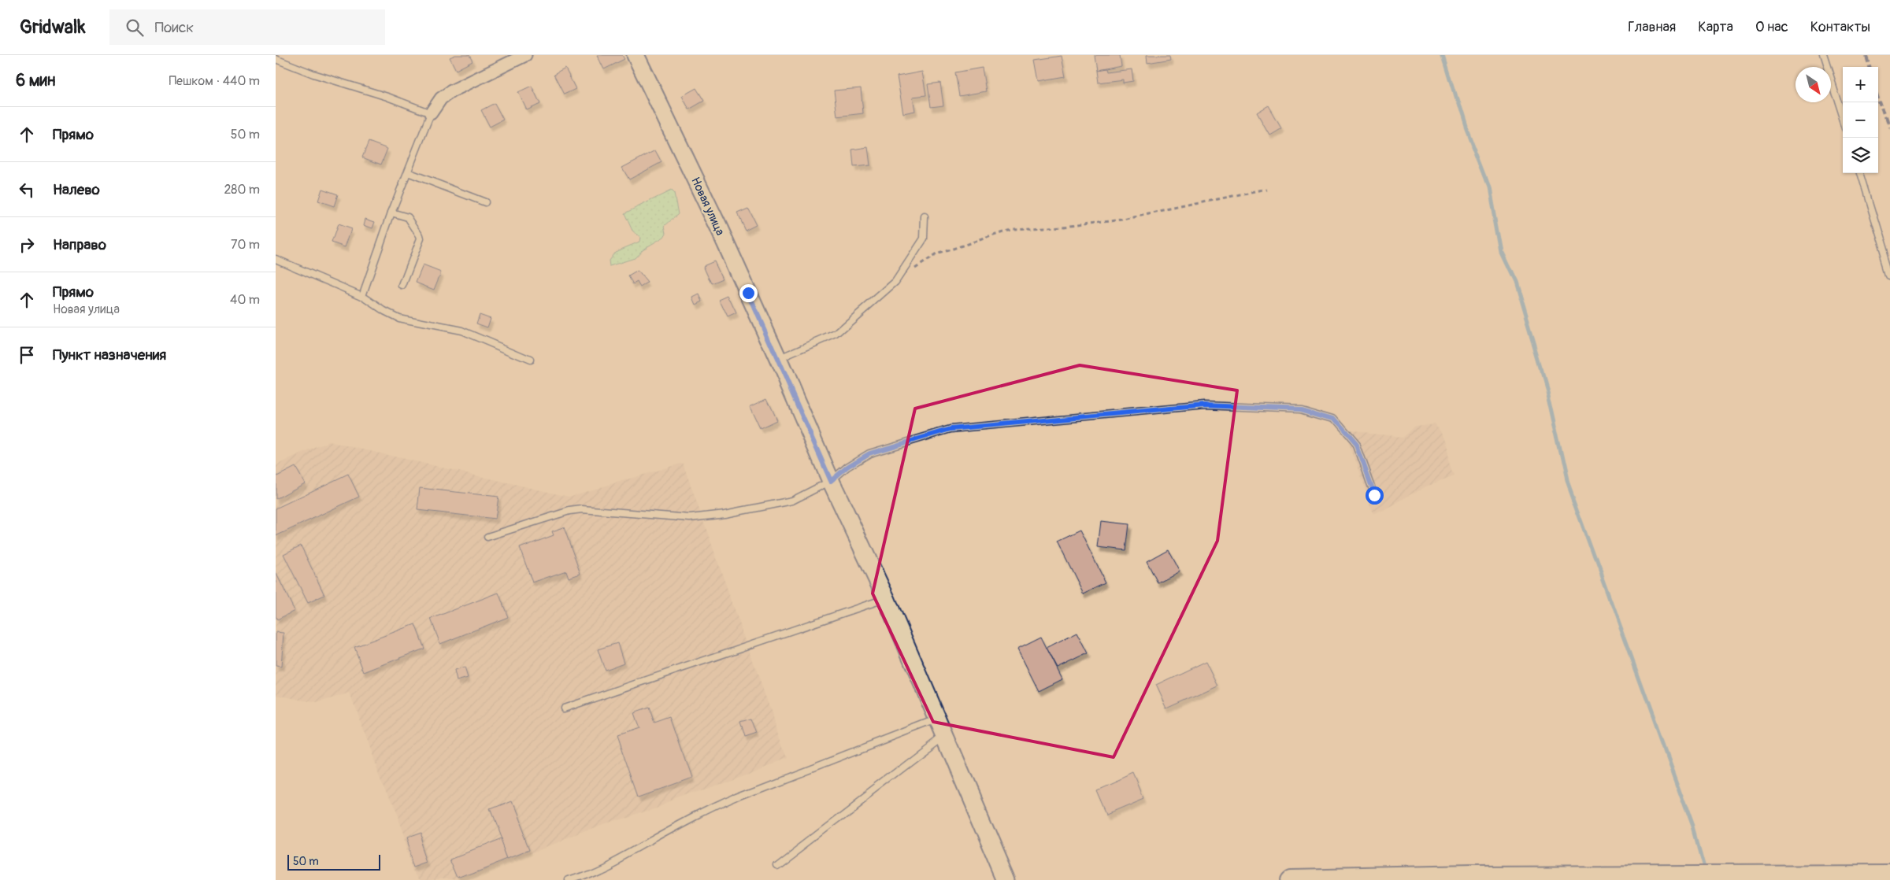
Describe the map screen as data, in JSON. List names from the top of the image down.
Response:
{
  "streets": {
    "main road": ["Новая улица"]
  },
  "scale_bar": "50 m",
  "north": "bottom right",
  "page": {
    "header": "Gridwalk",
    "search": "Поиск",
    "nav": [
      "Главная",
      "Карта",
      "О нас",
      "Контакты"
    ],
    "heading": ["6 мин", "Пешком · 440 m"],
    "map_buttons": ["+", "−"],
    "list": [
      ["Прямо", "50 m"],
      ["Налево", "280 m"],
      ["Направо", "70 m"],
      ["Прямо", "Новая улица", "40 m"],
      "Пункт назначения"
    ],
    "scale": "50 m"
  }
}
